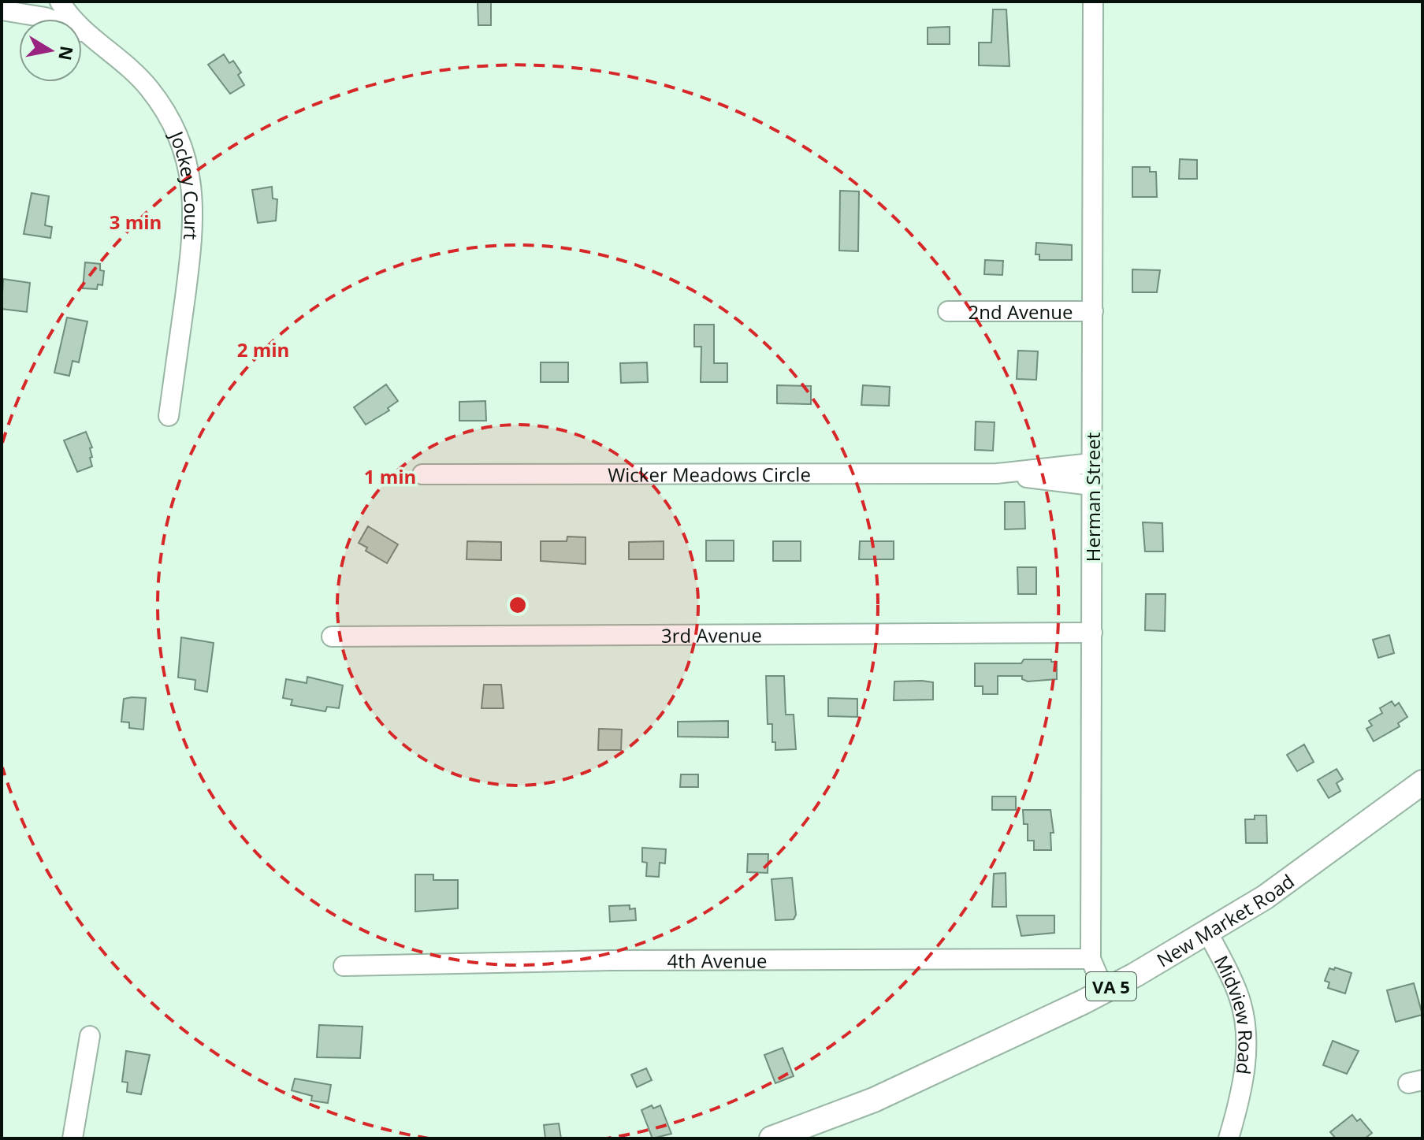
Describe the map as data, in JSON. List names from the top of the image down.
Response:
{
  "streets": {
    "main road": ["New Market Road", "VA 5"],
    "street": [
      "Jockey Court",
      "2nd Avenue",
      "Wicker Meadows Circle",
      "Herman Street",
      "3rd Avenue",
      "4th Avenue",
      "Midview Road"
    ]
  },
  "crossings": [
    ["2nd Avenue", "Herman Street"],
    ["Wicker Meadows Circle", "Herman Street"],
    ["Herman Street", "3rd Avenue"],
    ["Herman Street", "New Market Road"],
    ["Herman Street", "4th Avenue"],
    ["New Market Road", "Midview Road"]
  ],
  "north": "right",
  "rings": ["3 min", "2 min", "1 min"]
}
